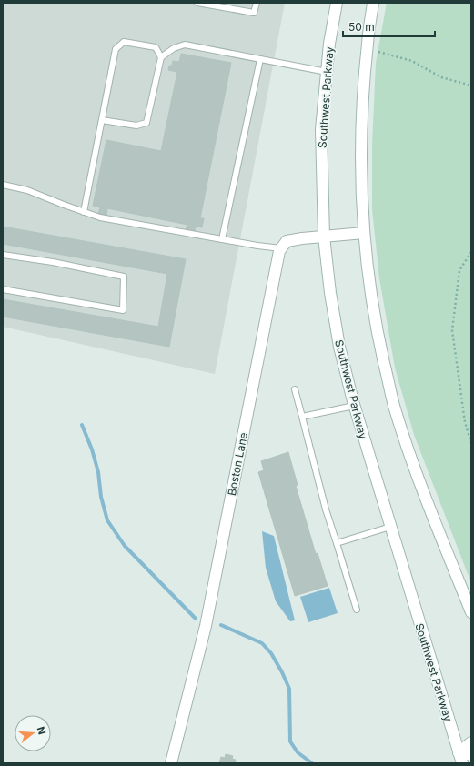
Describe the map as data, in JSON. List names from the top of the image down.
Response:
{
  "streets": {
    "main road": ["Southwest Parkway", "Boston Lane"]
  },
  "scale_bar": "50 m",
  "north": "right"
}
